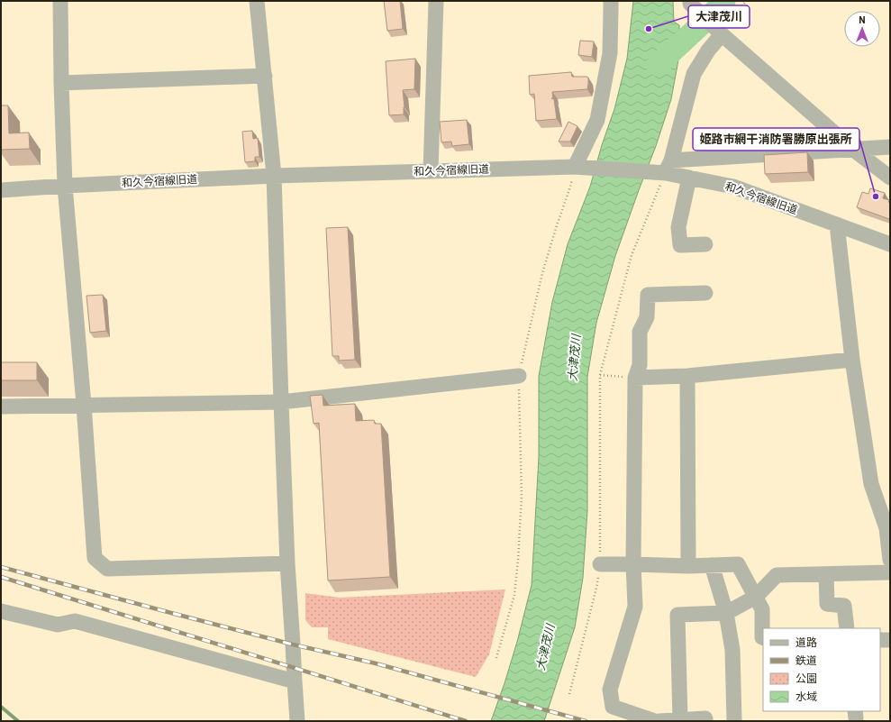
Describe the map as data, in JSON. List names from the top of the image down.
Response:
{
  "streets": {
    "street": ["和久今宿線旧道"]
  },
  "water": ["大津茂川"],
  "places": ["大津茂川", "姫路市網干消防署勝原出張所"],
  "legend": [
    "道路",
    "鉄道",
    "公園",
    "水域"
  ],
  "north": "top"
}
